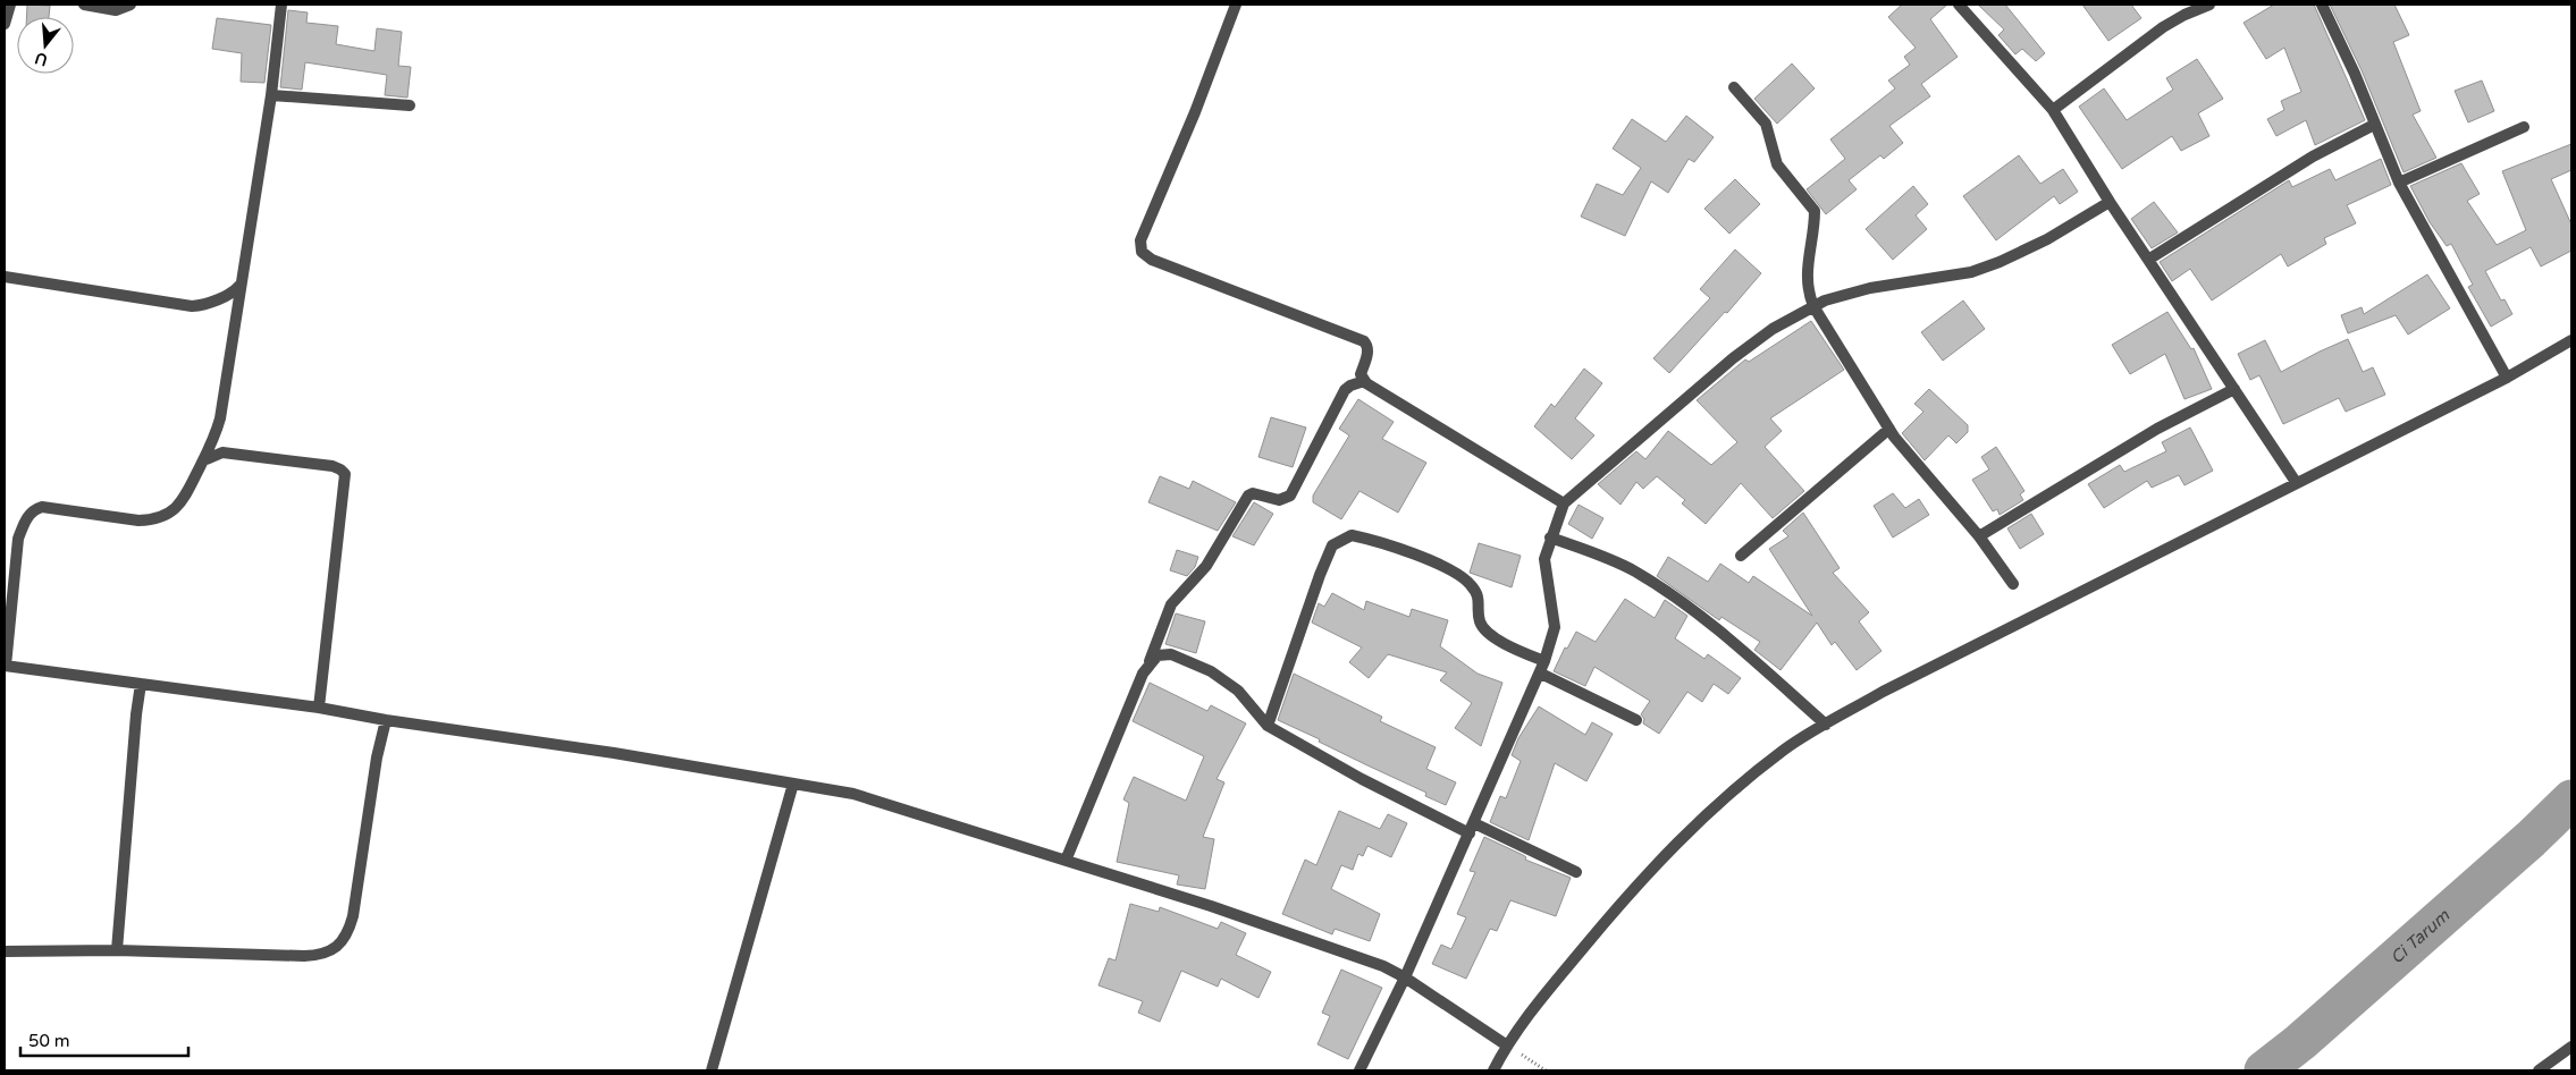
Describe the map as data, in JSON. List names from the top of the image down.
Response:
{
  "water": ["Ci Tarum"],
  "scale_bar": "50 m",
  "north": "bottom"
}
